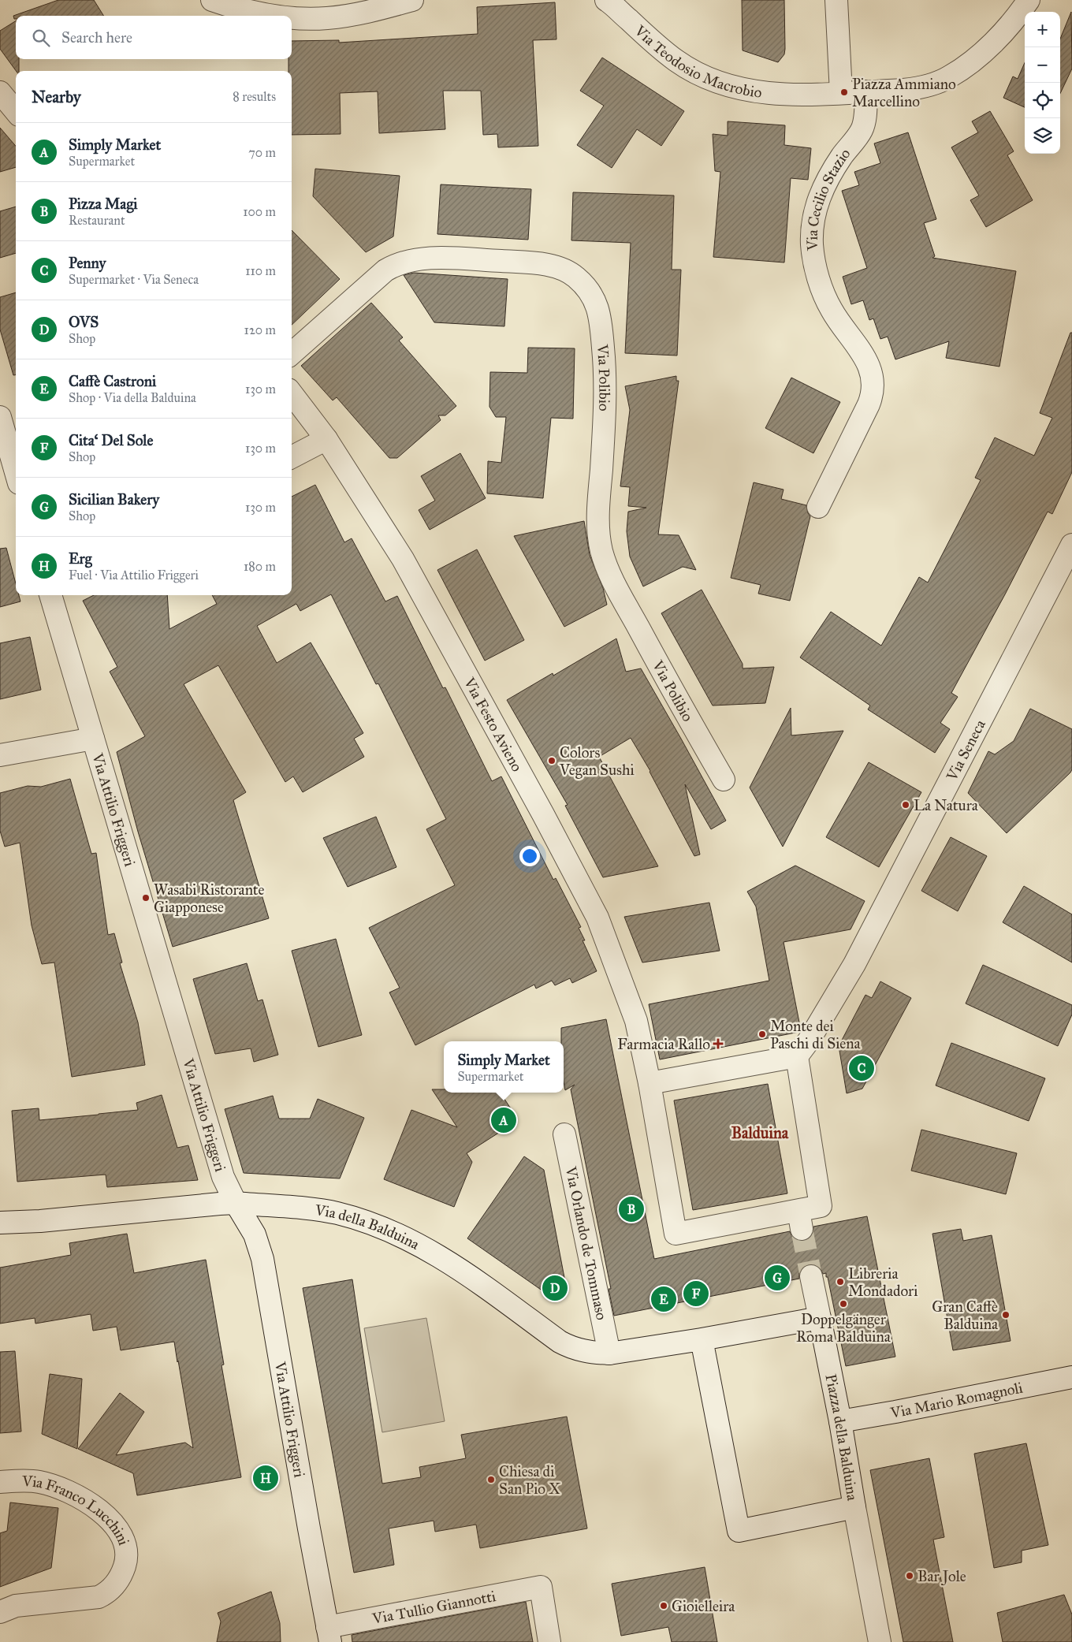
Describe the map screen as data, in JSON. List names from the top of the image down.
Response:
{
  "streets": {
    "street": [
      "Via Teodosio Macrobio",
      "Via Cecilio Stazio",
      "Via Polibio",
      "Via Festo Avieno",
      "Via Seneca",
      "Via Attilio Friggeri",
      "Via della Balduina",
      "Via Orlando de Tommaso",
      "Via Mario Romagnoli",
      "Piazza della Balduina",
      "Via Franco Lucchini",
      "Via Tullio Giannotti"
    ]
  },
  "crossings": [
    ["Via Festo Avieno", "Via Seneca"],
    ["Via Attilio Friggeri", "Via della Balduina"],
    ["Via Attilio Friggeri", "Via Tullio Giannotti"],
    ["Via della Balduina", "Via Orlando de Tommaso"],
    ["Via della Balduina", "Piazza della Balduina"],
    ["Via Mario Romagnoli", "Piazza della Balduina"]
  ],
  "districts": ["Balduina"],
  "places": {
    "other": [
      "Piazza Ammiano Marcellino",
      "Colors Vegan Sushi",
      "La Natura",
      "Wasabi Ristorante Giapponese",
      "Monte dei Paschi di Siena",
      "Libreria Mondadori",
      "Doppelgänger Roma Balduina",
      "Gran Caffè Balduina",
      "Chiesa di San Pio X",
      "Bar Jole",
      "Gioielleira"
    ],
    "health": ["Farmacia Rallo"]
  },
  "page": {
    "map_buttons": ["+", "−"],
    "search": "Search here",
    "heading": ["Nearby", "8 results"],
    "list": [
      {
        "mark": "A",
        "name": "Simply Market",
        "note": "Supermarket",
        "value": "70 m"
      },
      {
        "mark": "B",
        "name": "Pizza Magi",
        "note": "Restaurant",
        "value": "100 m"
      },
      {
        "mark": "C",
        "name": "Penny",
        "note": "Supermarket · Via Seneca",
        "value": "110 m"
      },
      {
        "mark": "D",
        "name": "OVS",
        "note": "Shop",
        "value": "120 m"
      },
      {
        "mark": "E",
        "name": "Caffè Castroni",
        "note": "Shop · Via della Balduina",
        "value": "130 m"
      },
      {
        "mark": "F",
        "name": "Cita‘ Del Sole",
        "note": "Shop",
        "value": "130 m"
      },
      {
        "mark": "G",
        "name": "Sicilian Bakery",
        "note": "Shop",
        "value": "130 m"
      },
      {
        "mark": "H",
        "name": "Erg",
        "note": "Fuel · Via Attilio Friggeri",
        "value": "180 m"
      }
    ],
    "popup": ["Simply Market", "Supermarket"],
    "pins": [
      "C",
      "A",
      "B",
      "G",
      "D",
      "F",
      "E",
      "H"
    ]
  }
}
